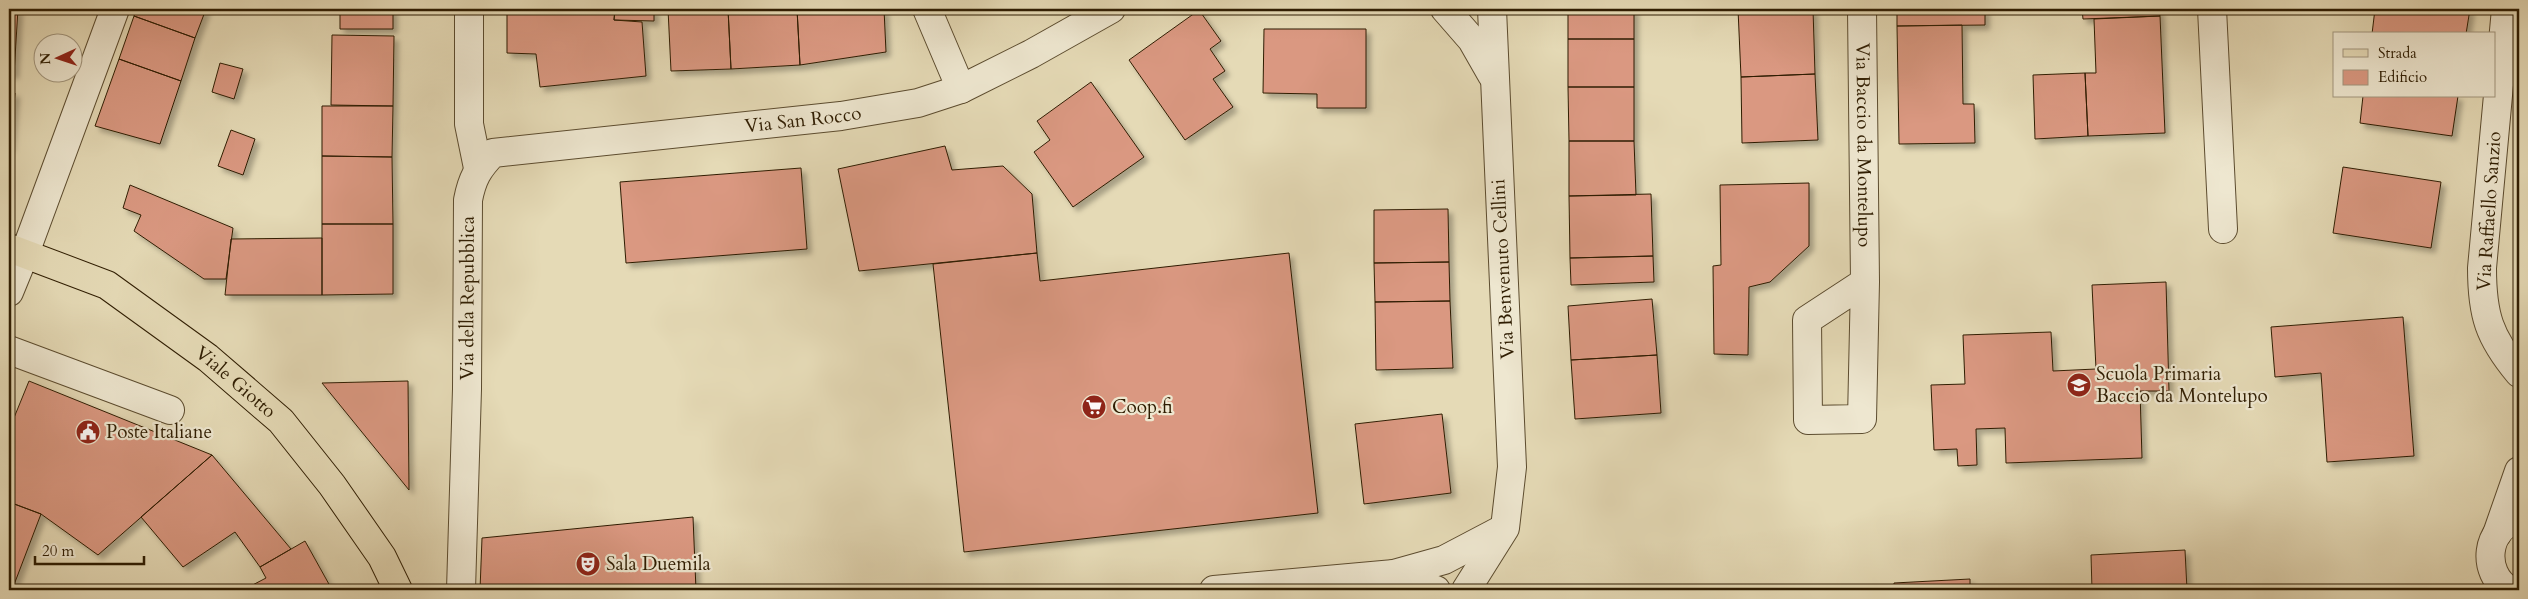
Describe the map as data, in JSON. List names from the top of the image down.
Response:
{
  "streets": {
    "main road": ["Viale Giotto"],
    "street": [
      "Via San Rocco",
      "Via Baccio da Montelupo",
      "Via Raffaello Sanzio",
      "Via Benvenuto Cellini",
      "Via della Repubblica"
    ]
  },
  "crossings": [
    ["Via San Rocco", "Via della Repubblica"]
  ],
  "places": {
    "school or university": ["Scuola Primaria Baccio da Montelupo"],
    "supermarket": ["Coop.fi"],
    "public building": ["Poste Italiane"],
    "theatre": ["Sala Duemila"]
  },
  "legend": ["Strada", "Edificio"],
  "scale_bar": "20 m",
  "north": "left"
}
